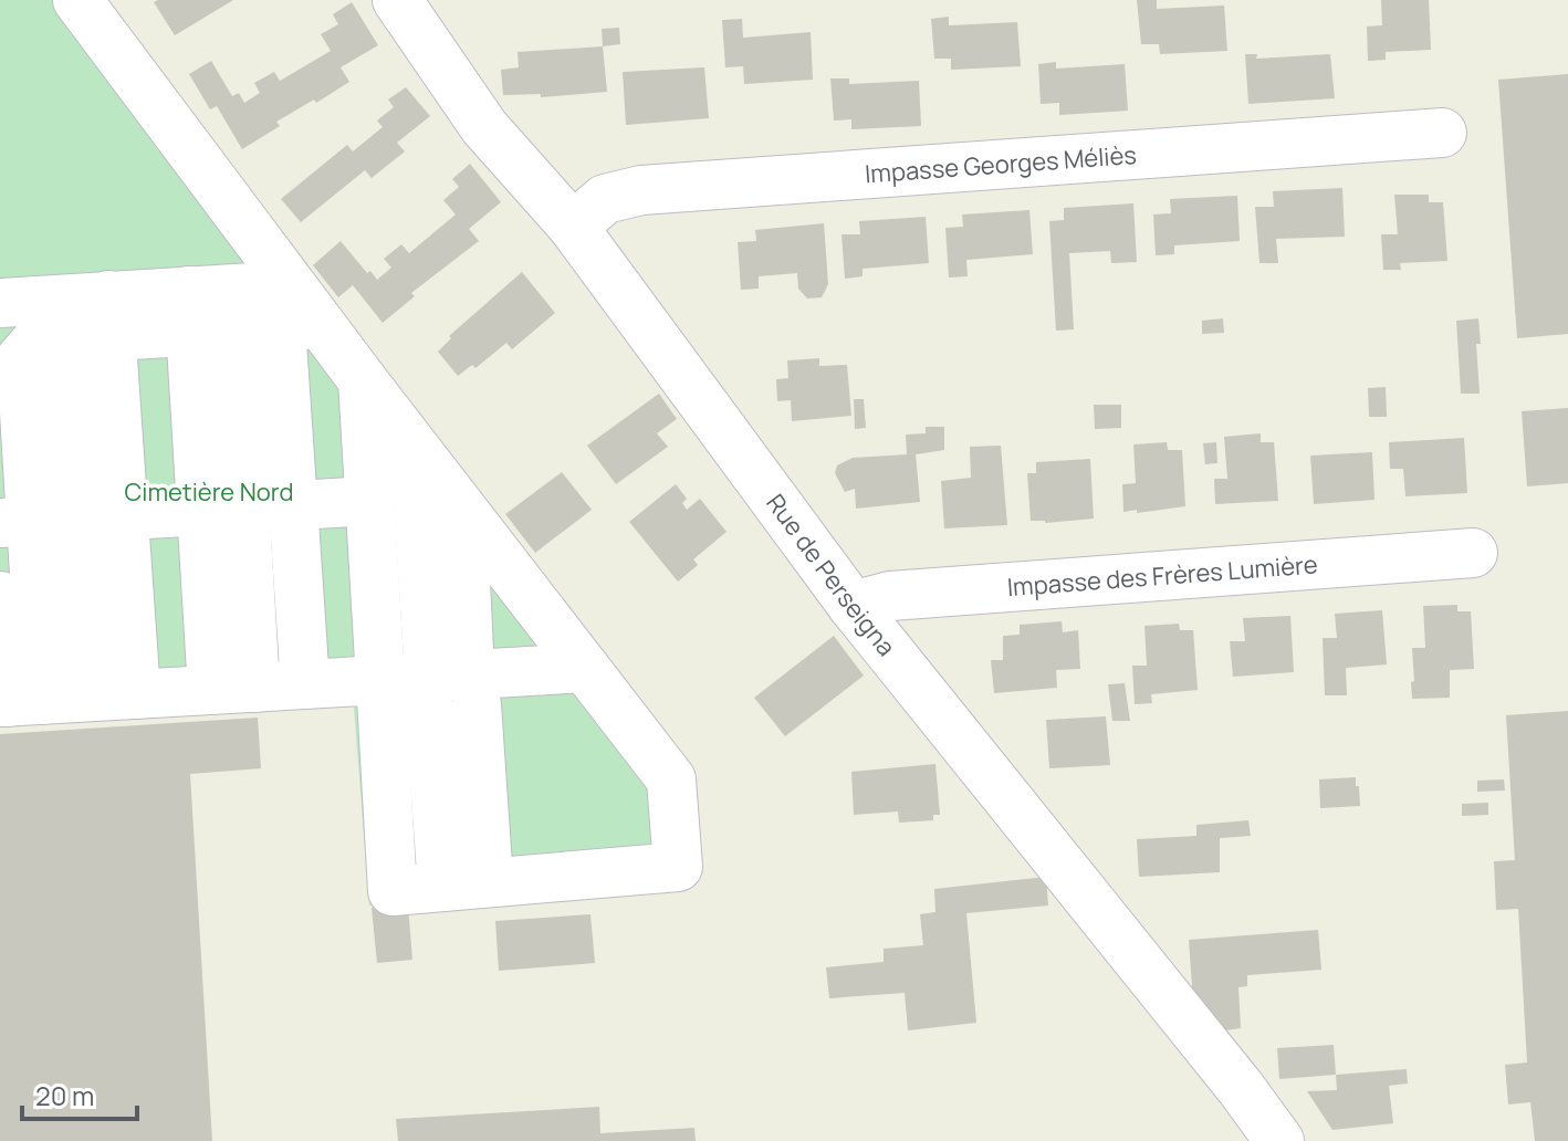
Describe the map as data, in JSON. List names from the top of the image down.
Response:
{
  "streets": {
    "street": ["Impasse Georges Méliès", "Rue de Perseigna", "Impasse des Frères Lumière"]
  },
  "crossings": [
    ["Impasse Georges Méliès", "Rue de Perseigna"],
    ["Rue de Perseigna", "Impasse des Frères Lumière"]
  ],
  "parks": ["Cimetière Nord"],
  "scale_bar": "20 m"
}
